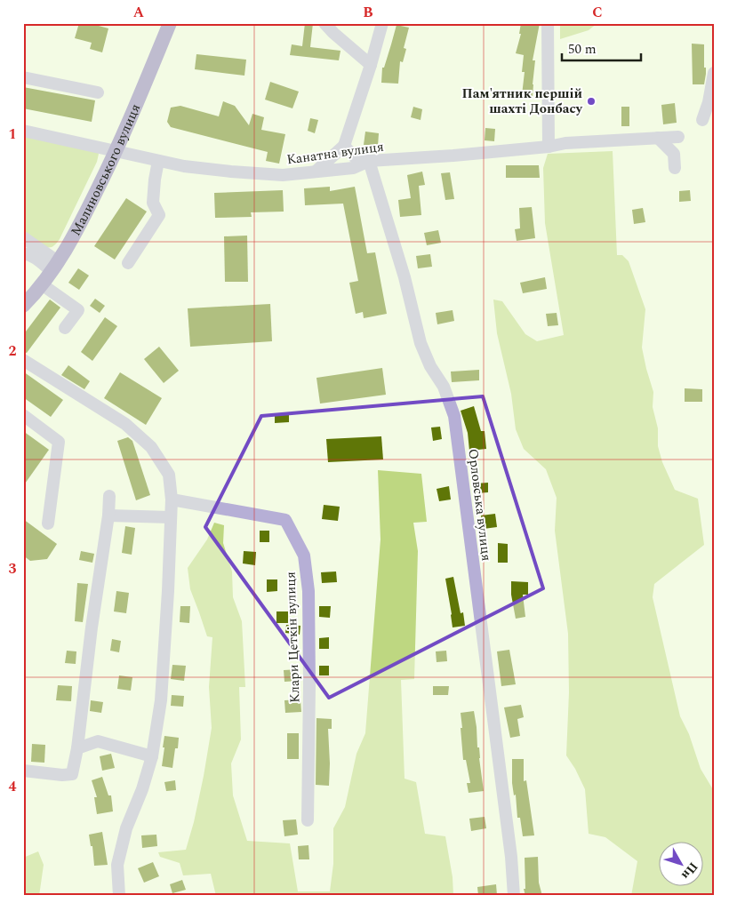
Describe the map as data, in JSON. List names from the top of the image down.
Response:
{
  "streets": {
    "main road": ["Малиновського вулиця"],
    "street": ["Канатна вулиця", "Орловська вулиця", "Клари Цеткін вулиця"]
  },
  "crossings": [
    ["Канатна вулиця", "Малиновського вулиця"],
    ["Канатна вулиця", "Орловська вулиця"]
  ],
  "places": ["Пам'ятник першій шахті Донбасу"],
  "scale_bar": "50 m",
  "north": "bottom right",
  "grid": {
    "columns": ["A", "B", "C"],
    "rows": [
      "1",
      "2",
      "3",
      "4"
    ]
  }
}
